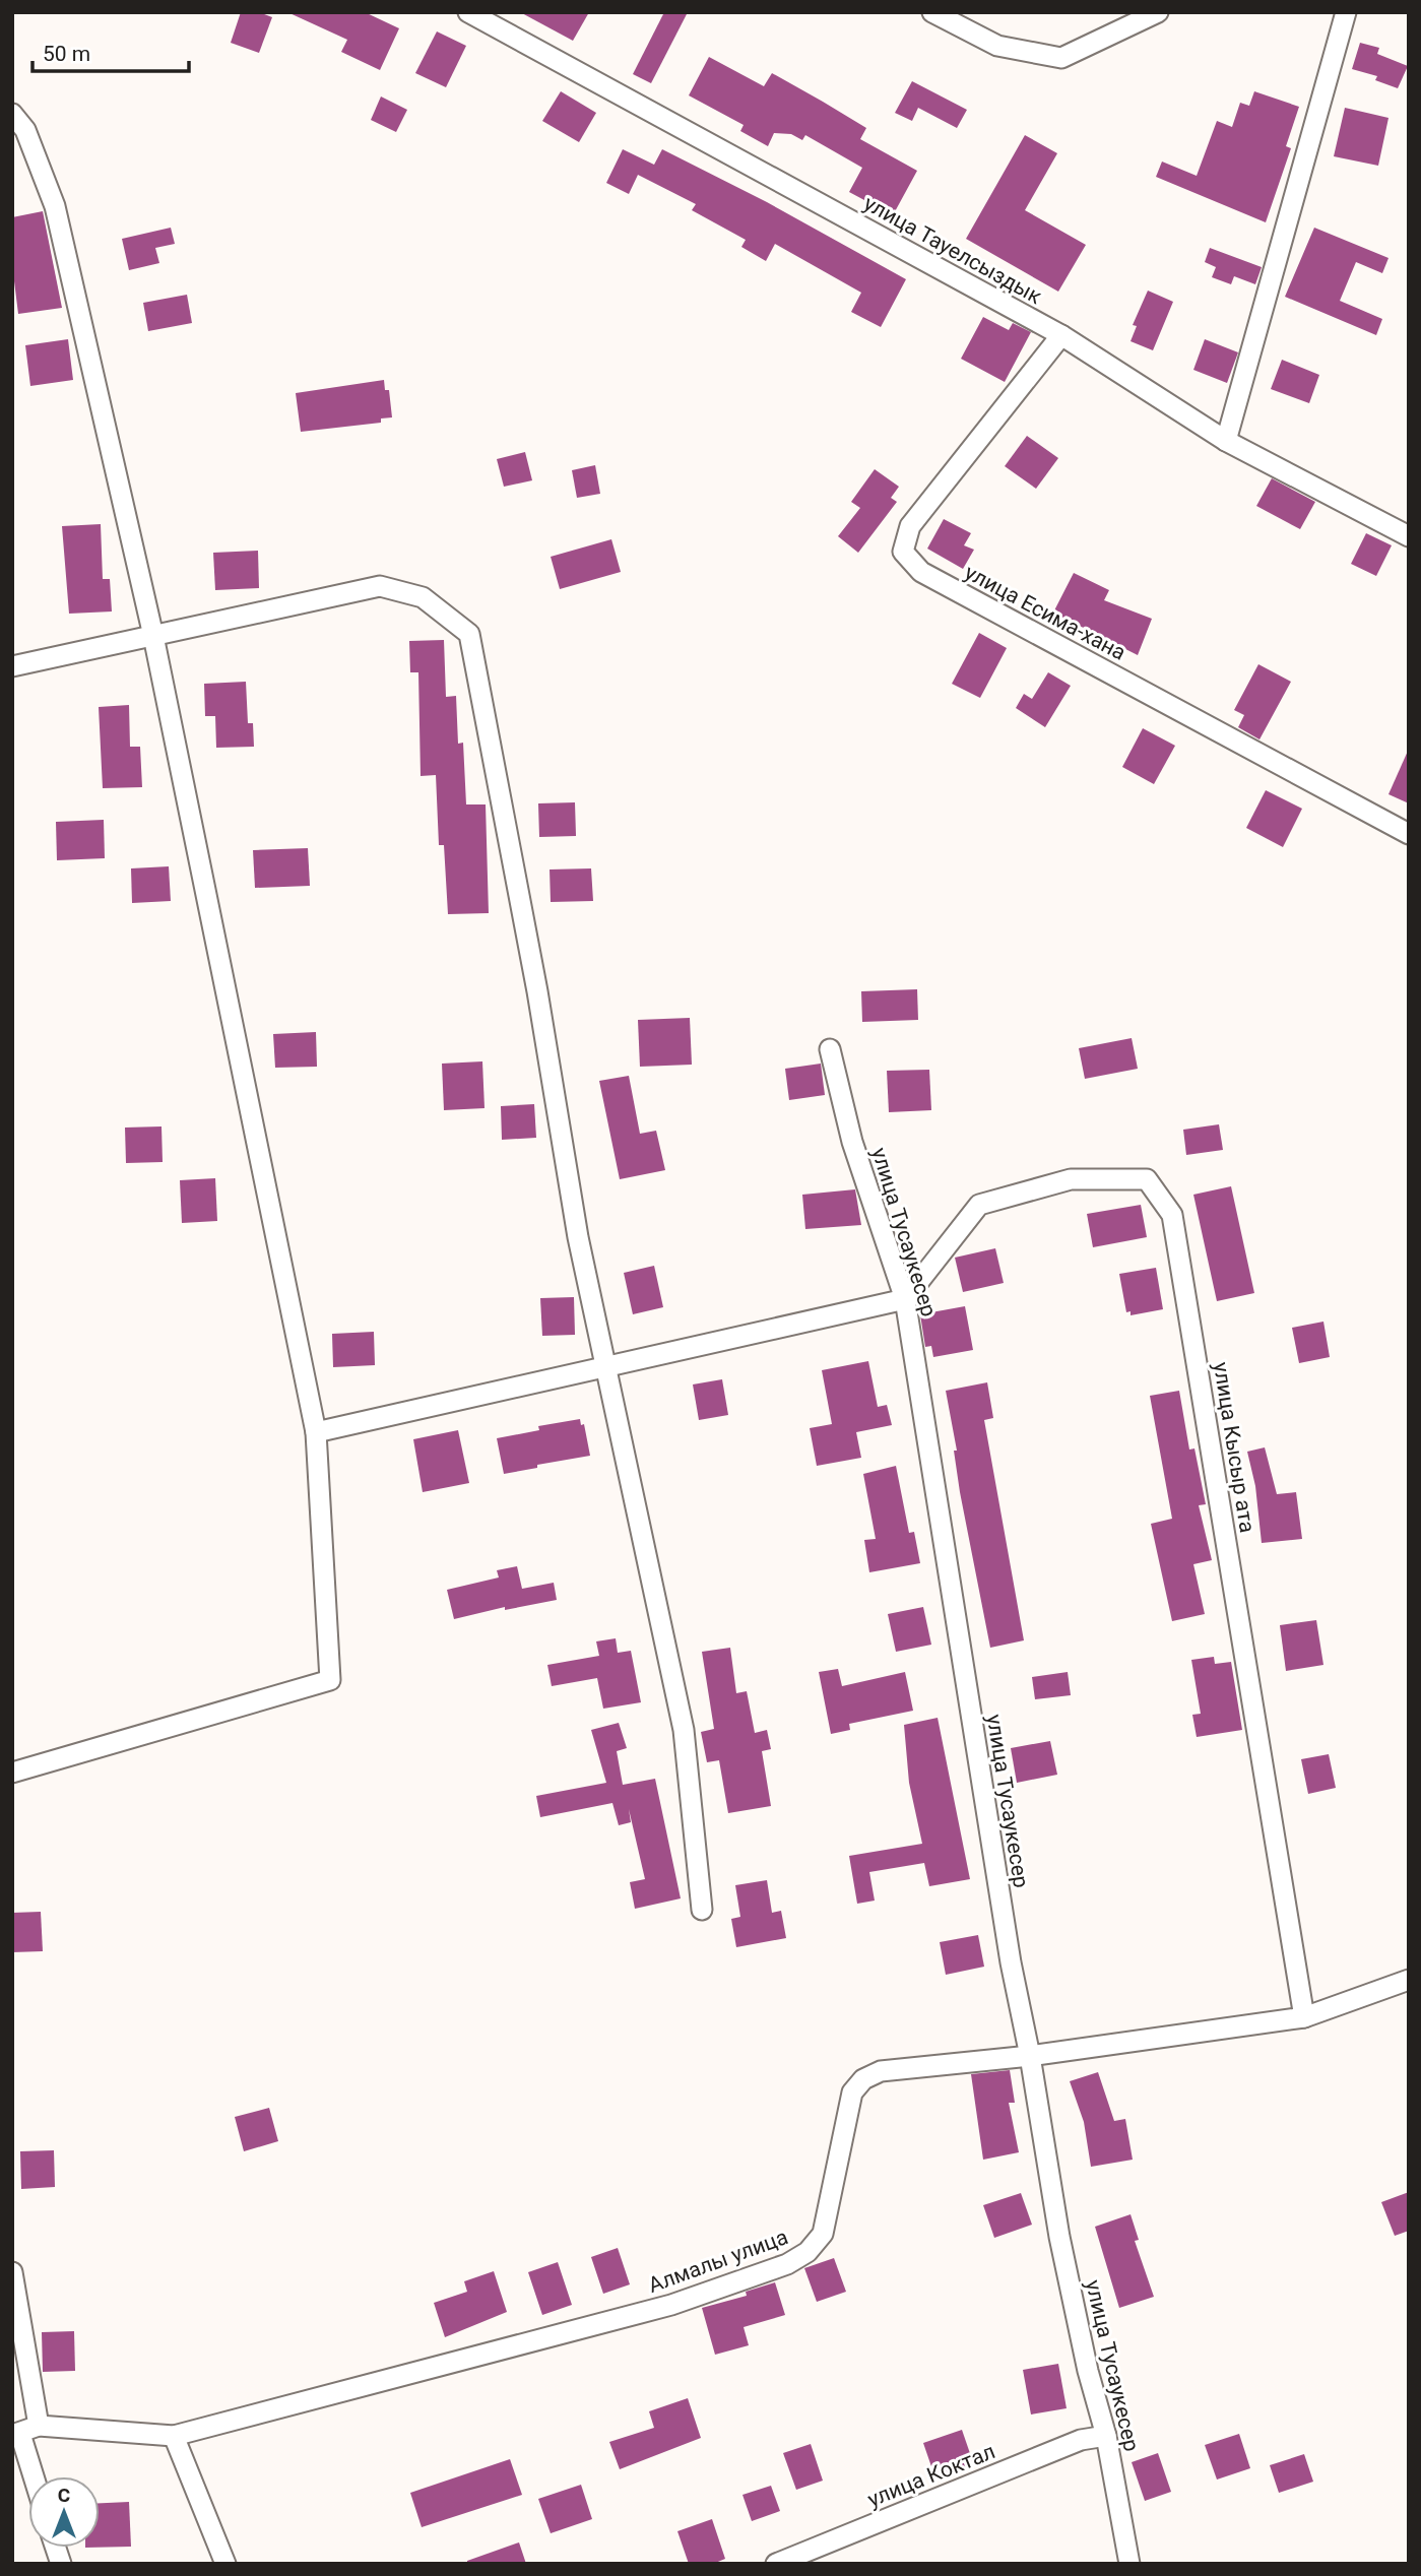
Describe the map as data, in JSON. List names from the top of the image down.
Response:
{
  "streets": {
    "street": [
      "улица Тауелсыздык",
      "улица Есима-хана",
      "улица Тусаукесер",
      "улица Кысыр ата",
      "Алмалы улица",
      "улица Коктал"
    ]
  },
  "crossings": [
    ["улица Тауелсыздык", "улица Есима-хана"],
    ["улица Тусаукесер", "улица Кысыр ата"],
    ["улица Тусаукесер", "Алмалы улица"],
    ["улица Тусаукесер", "улица Коктал"],
    ["улица Кысыр ата", "Алмалы улица"]
  ],
  "scale_bar": "50 m",
  "north": "top"
}
